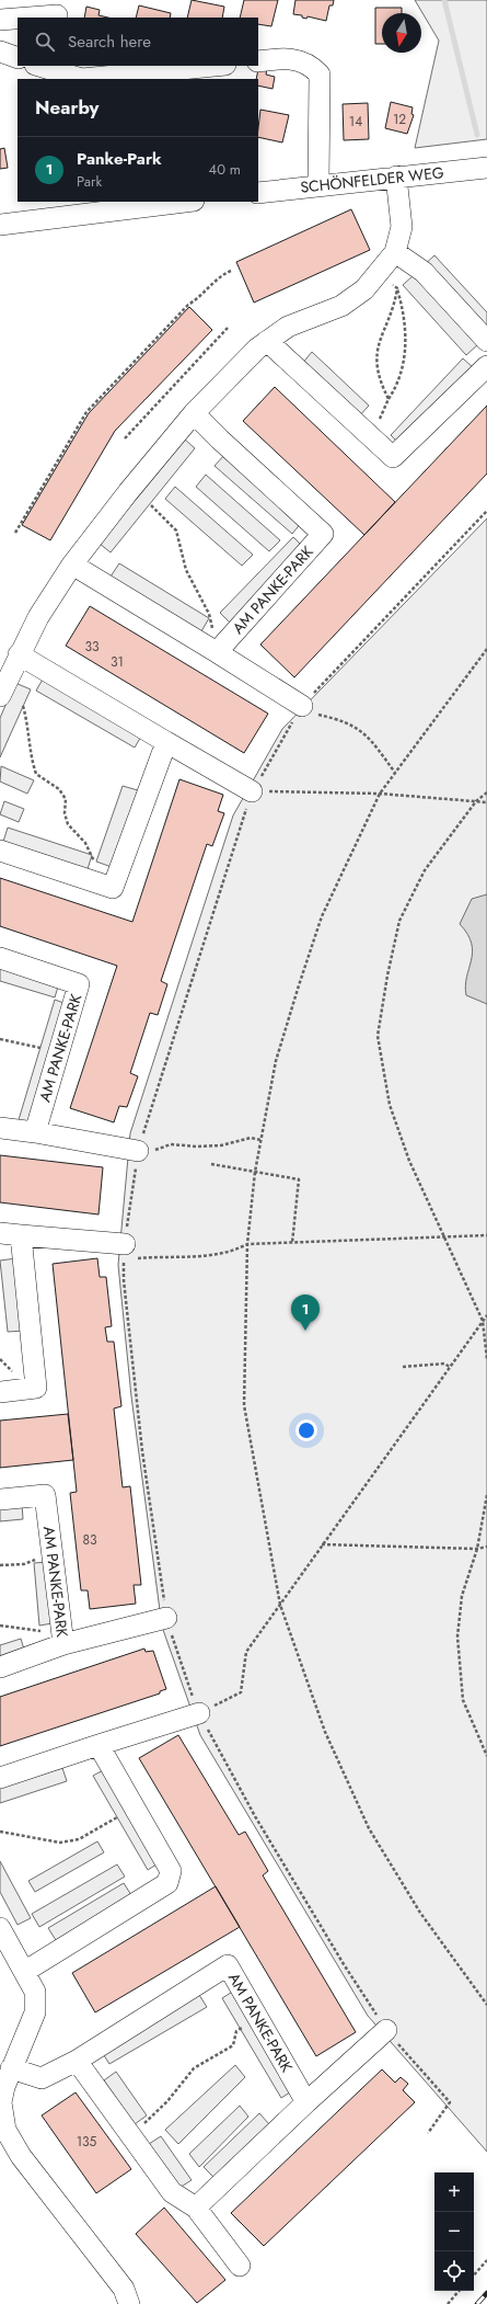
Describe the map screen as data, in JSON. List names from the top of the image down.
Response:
{
  "streets": {
    "street": ["SCHÖNFELDER WEG", "AM PANKE-PARK"]
  },
  "house_numbers": [
    "12",
    "14",
    "33",
    "31",
    "83",
    "135"
  ],
  "north": "bottom",
  "page": {
    "search": "Search here",
    "heading": "Nearby",
    "list": [
      {
        "mark": "1",
        "name": "Panke-Park",
        "note": "Park",
        "value": "40 m"
      }
    ],
    "pins": "1",
    "map_buttons": ["+", "−"]
  }
}
